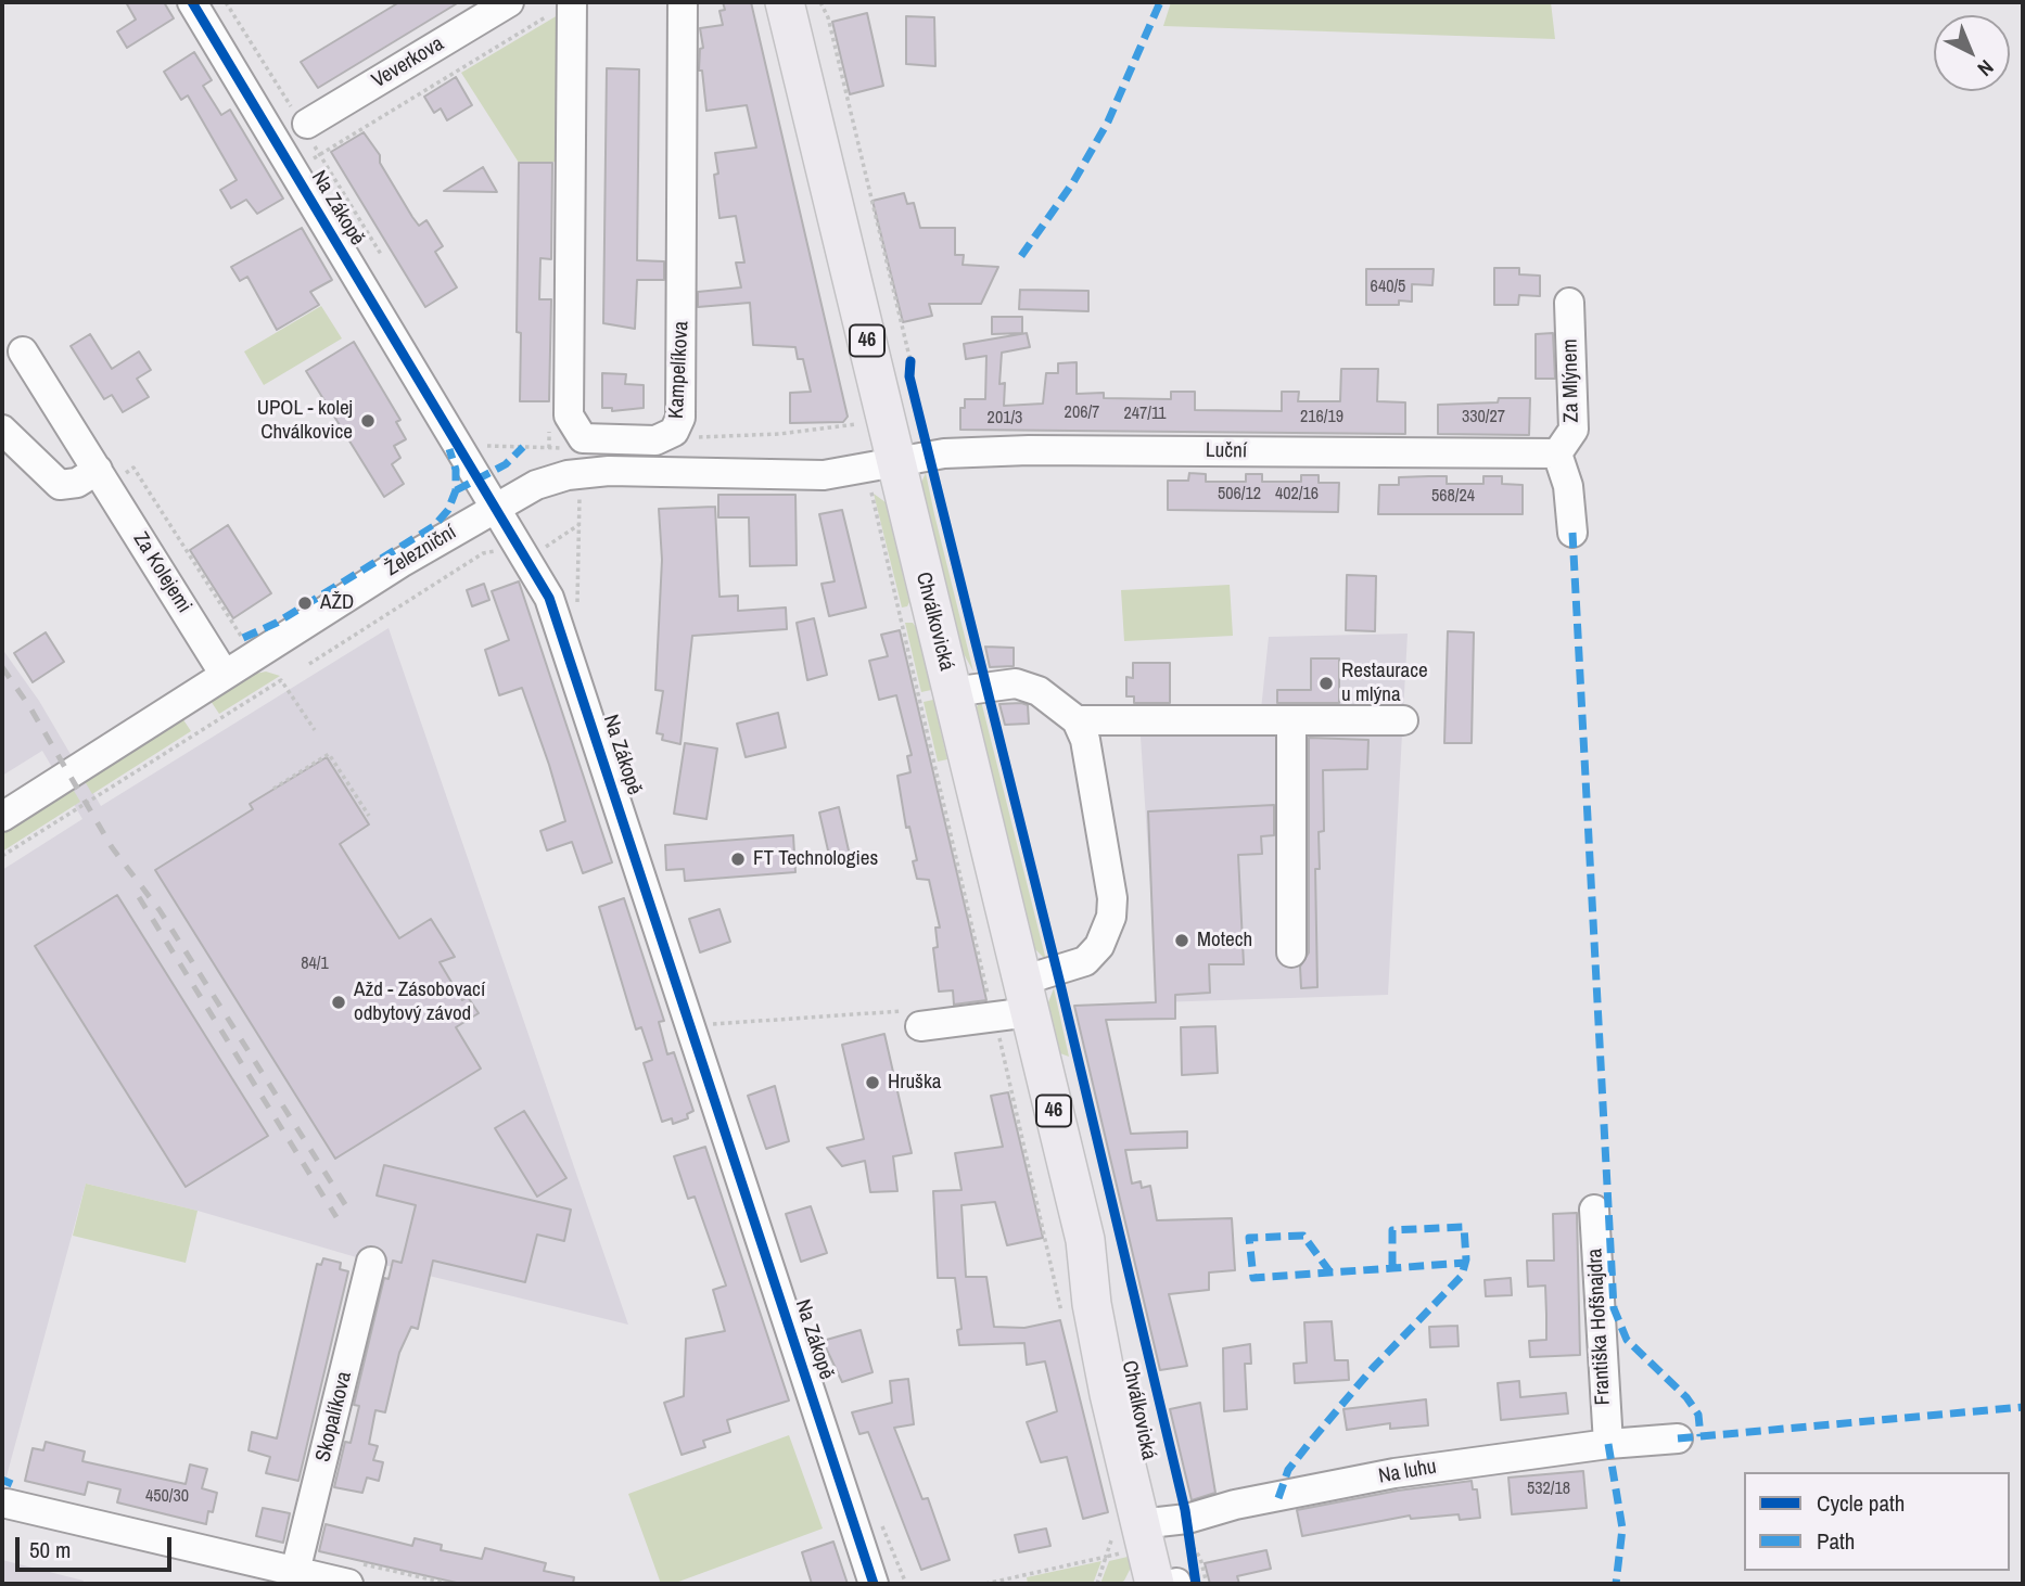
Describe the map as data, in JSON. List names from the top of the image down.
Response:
{
  "streets": {
    "main road": ["46", "Chválkovická"],
    "street": [
      "Veverkova",
      "Na Zákopě",
      "Kampelíkova",
      "Za Mlýnem",
      "Luční",
      "Železniční",
      "Za Kolejemi",
      "Františka Hofšnajdra",
      "Skopalíkova",
      "Na luhu"
    ]
  },
  "crossings": [
    ["Na Zákopě", "Železniční"],
    ["Za Mlýnem", "Luční"],
    ["Luční", "Železniční"],
    ["Luční", "Chválkovická"],
    ["Železniční", "Za Kolejemi"],
    ["Železniční", "Chválkovická"],
    ["Chválkovická", "Na luhu"],
    ["Františka Hofšnajdra", "Na luhu"]
  ],
  "places": [
    "UPOL - kolej Chválkovice",
    "AŽD",
    "Restaurace u mlýna",
    "FT Technologies",
    "Motech",
    "Ažd - Zásobovací odbytový závod",
    "Hruška"
  ],
  "house_numbers": [
    "640/5",
    "206/7",
    "247/11",
    "216/19",
    "330/27",
    "201/3",
    "506/12",
    "402/16",
    "568/24",
    "84/1",
    "532/18",
    "450/30"
  ],
  "legend": ["Cycle path", "Path"],
  "scale_bar": "50 m",
  "north": "bottom right"
}
